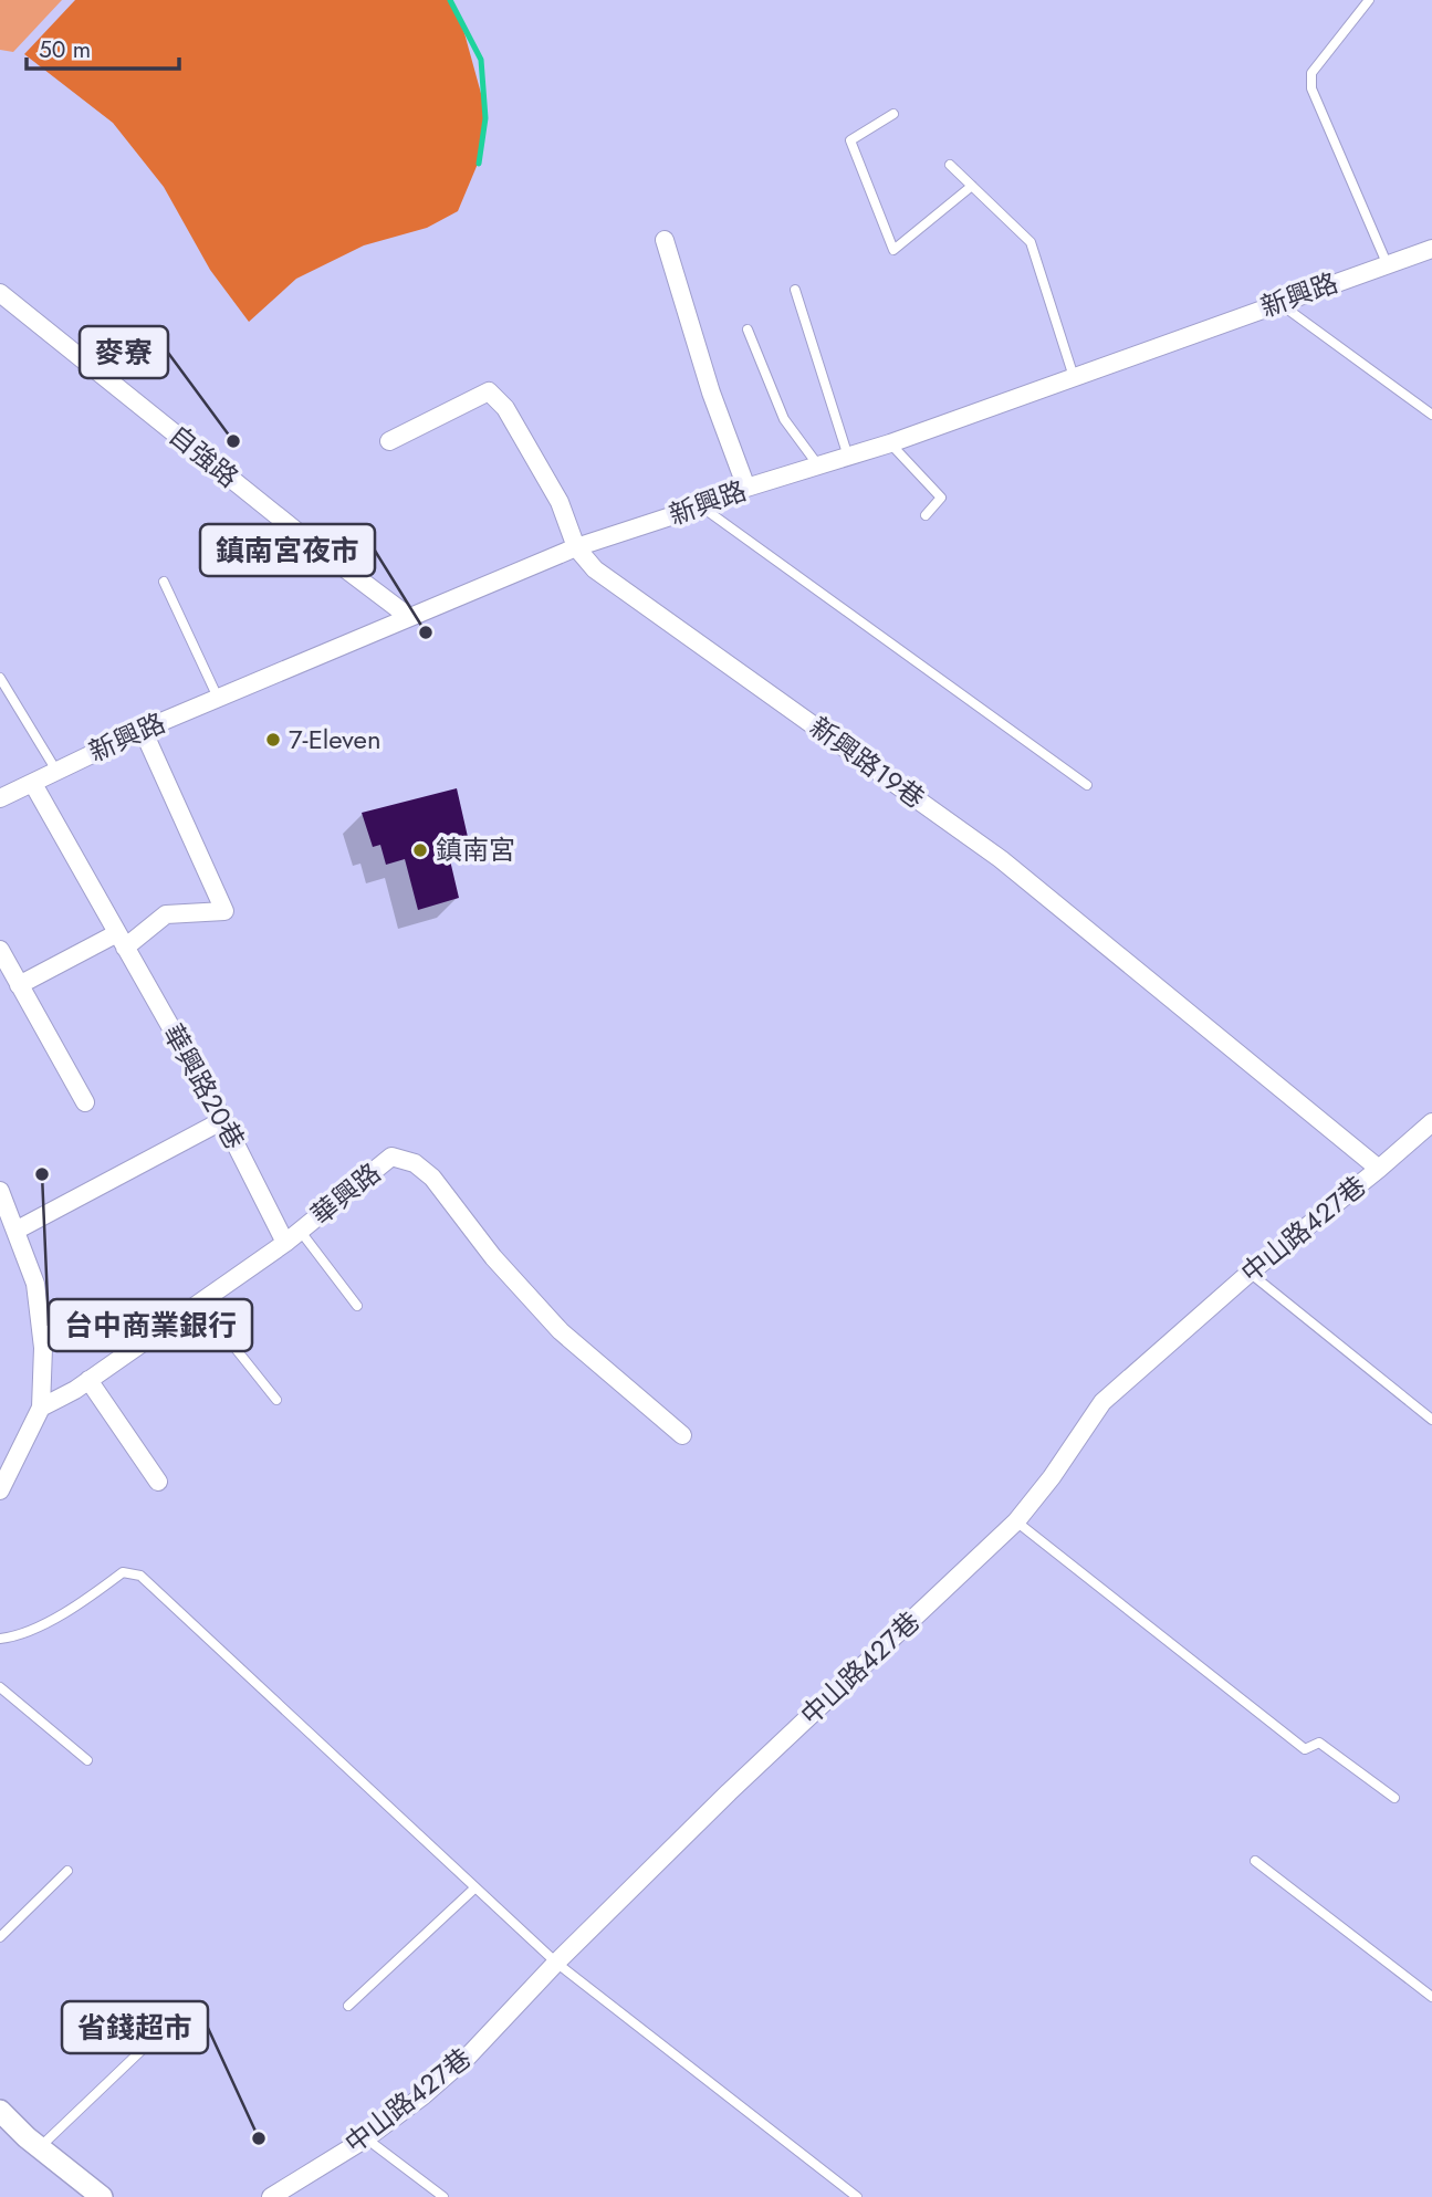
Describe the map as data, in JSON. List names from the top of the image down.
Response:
{
  "streets": {
    "street": [
      "新興路",
      "自強路",
      "新興路19巷",
      "華興路20巷",
      "華興路",
      "中山路427巷"
    ]
  },
  "crossings": [
    ["新興路", "自強路"],
    ["新興路", "新興路19巷"],
    ["新興路", "華興路20巷"],
    ["新興路19巷", "中山路427巷"],
    ["華興路20巷", "華興路"]
  ],
  "places": [
    "麥寮",
    "鎮南宮夜市",
    "7-Eleven",
    "鎮南宮",
    "台中商業銀行",
    "省錢超市"
  ],
  "scale_bar": "50 m"
}
